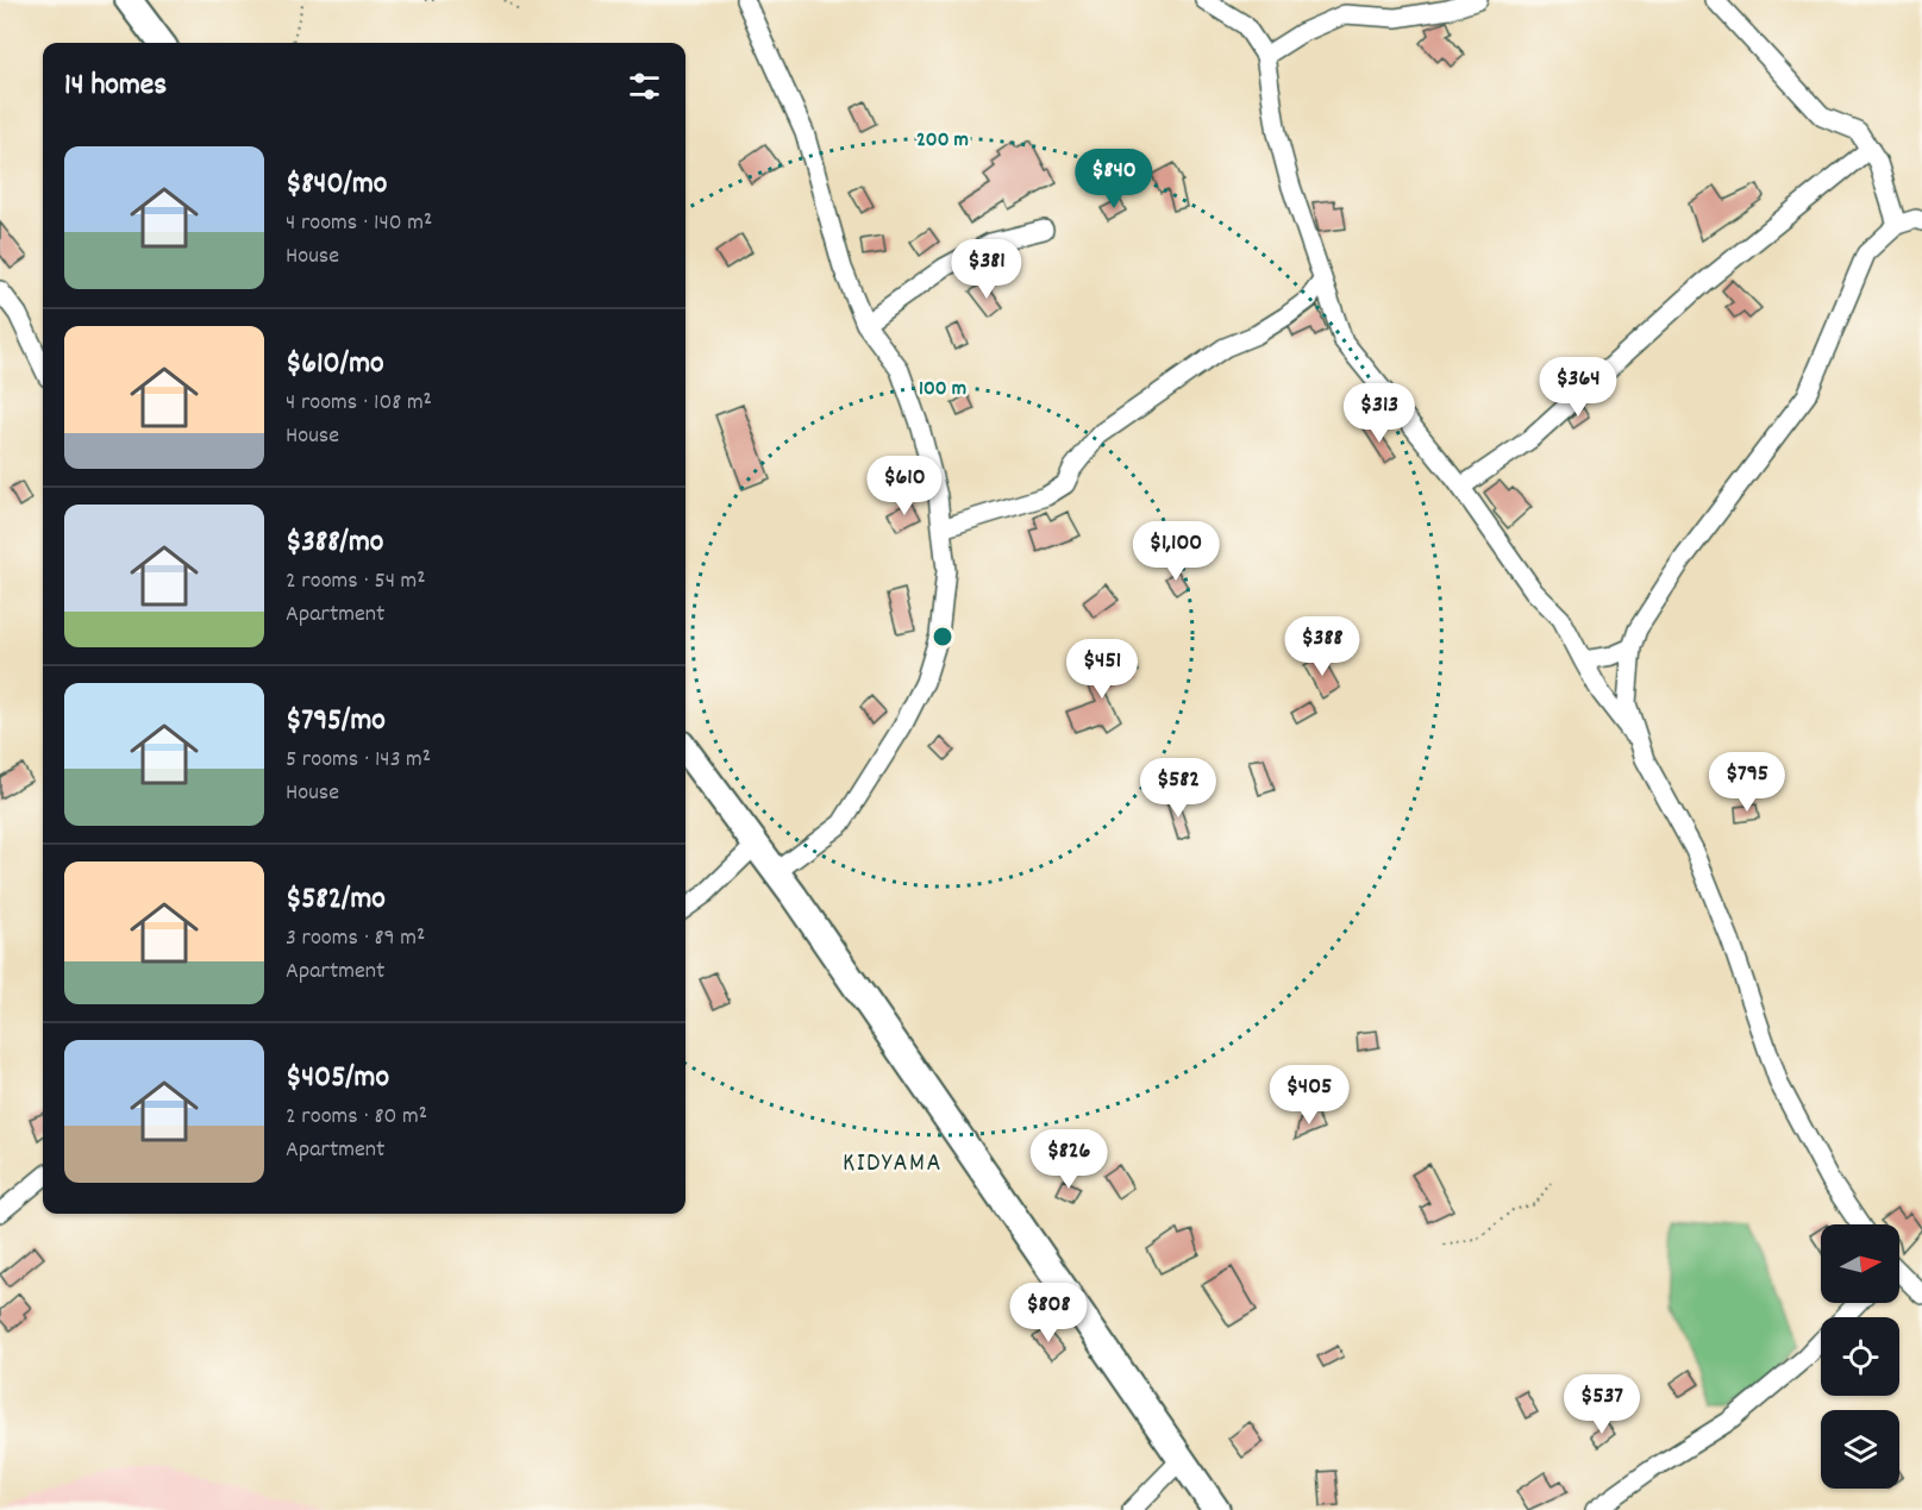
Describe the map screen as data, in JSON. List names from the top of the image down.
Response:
{
  "districts": ["KIDYAMA"],
  "north": "right",
  "page": {
    "heading": "14 homes",
    "list": [
      {
        "name": "$840/mo",
        "note": "4 rooms · 140 m² · House"
      },
      {
        "name": "$610/mo",
        "note": "4 rooms · 108 m² · House"
      },
      {
        "name": "$388/mo",
        "note": "2 rooms · 54 m² · Apartment"
      },
      {
        "name": "$795/mo",
        "note": "5 rooms · 143 m² · House"
      },
      {
        "name": "$582/mo",
        "note": "3 rooms · 89 m² · Apartment"
      },
      {
        "name": "$405/mo",
        "note": "2 rooms · 80 m² · Apartment"
      }
    ],
    "price": [
      "$840",
      "$381",
      "$364",
      "$313",
      "$610",
      "$1,100",
      "$388",
      "$451",
      "$795",
      "$582",
      "$405",
      "$826",
      "$808",
      "$537"
    ]
  },
  "rings": ["200 m", "100 m"]
}
